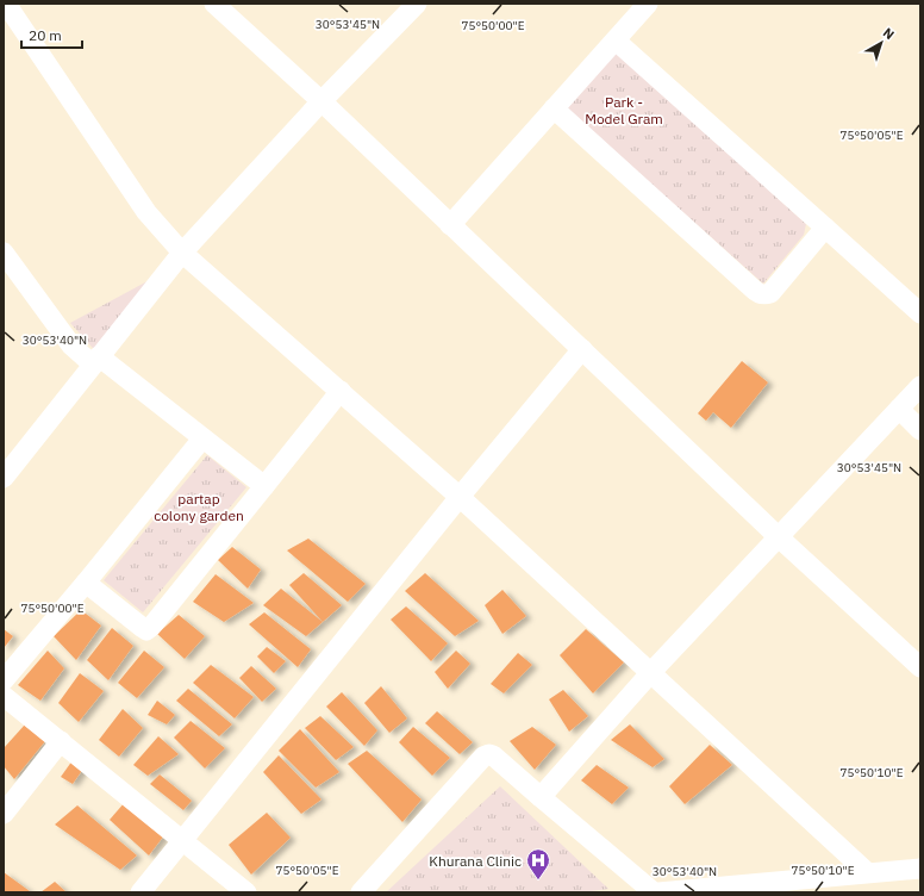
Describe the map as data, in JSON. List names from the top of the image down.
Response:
{
  "parks": ["Park - Model Gram", "partap colony garden"],
  "places": {
    "hospital": ["Khurana Clinic"]
  },
  "scale_bar": "20 m",
  "north": "top right",
  "coordinates": [
    "30°53'45\"N",
    "75°50'00\"E",
    "75°50'05\"E",
    "30°53'40\"N",
    "75°50'10\"E"
  ]
}
